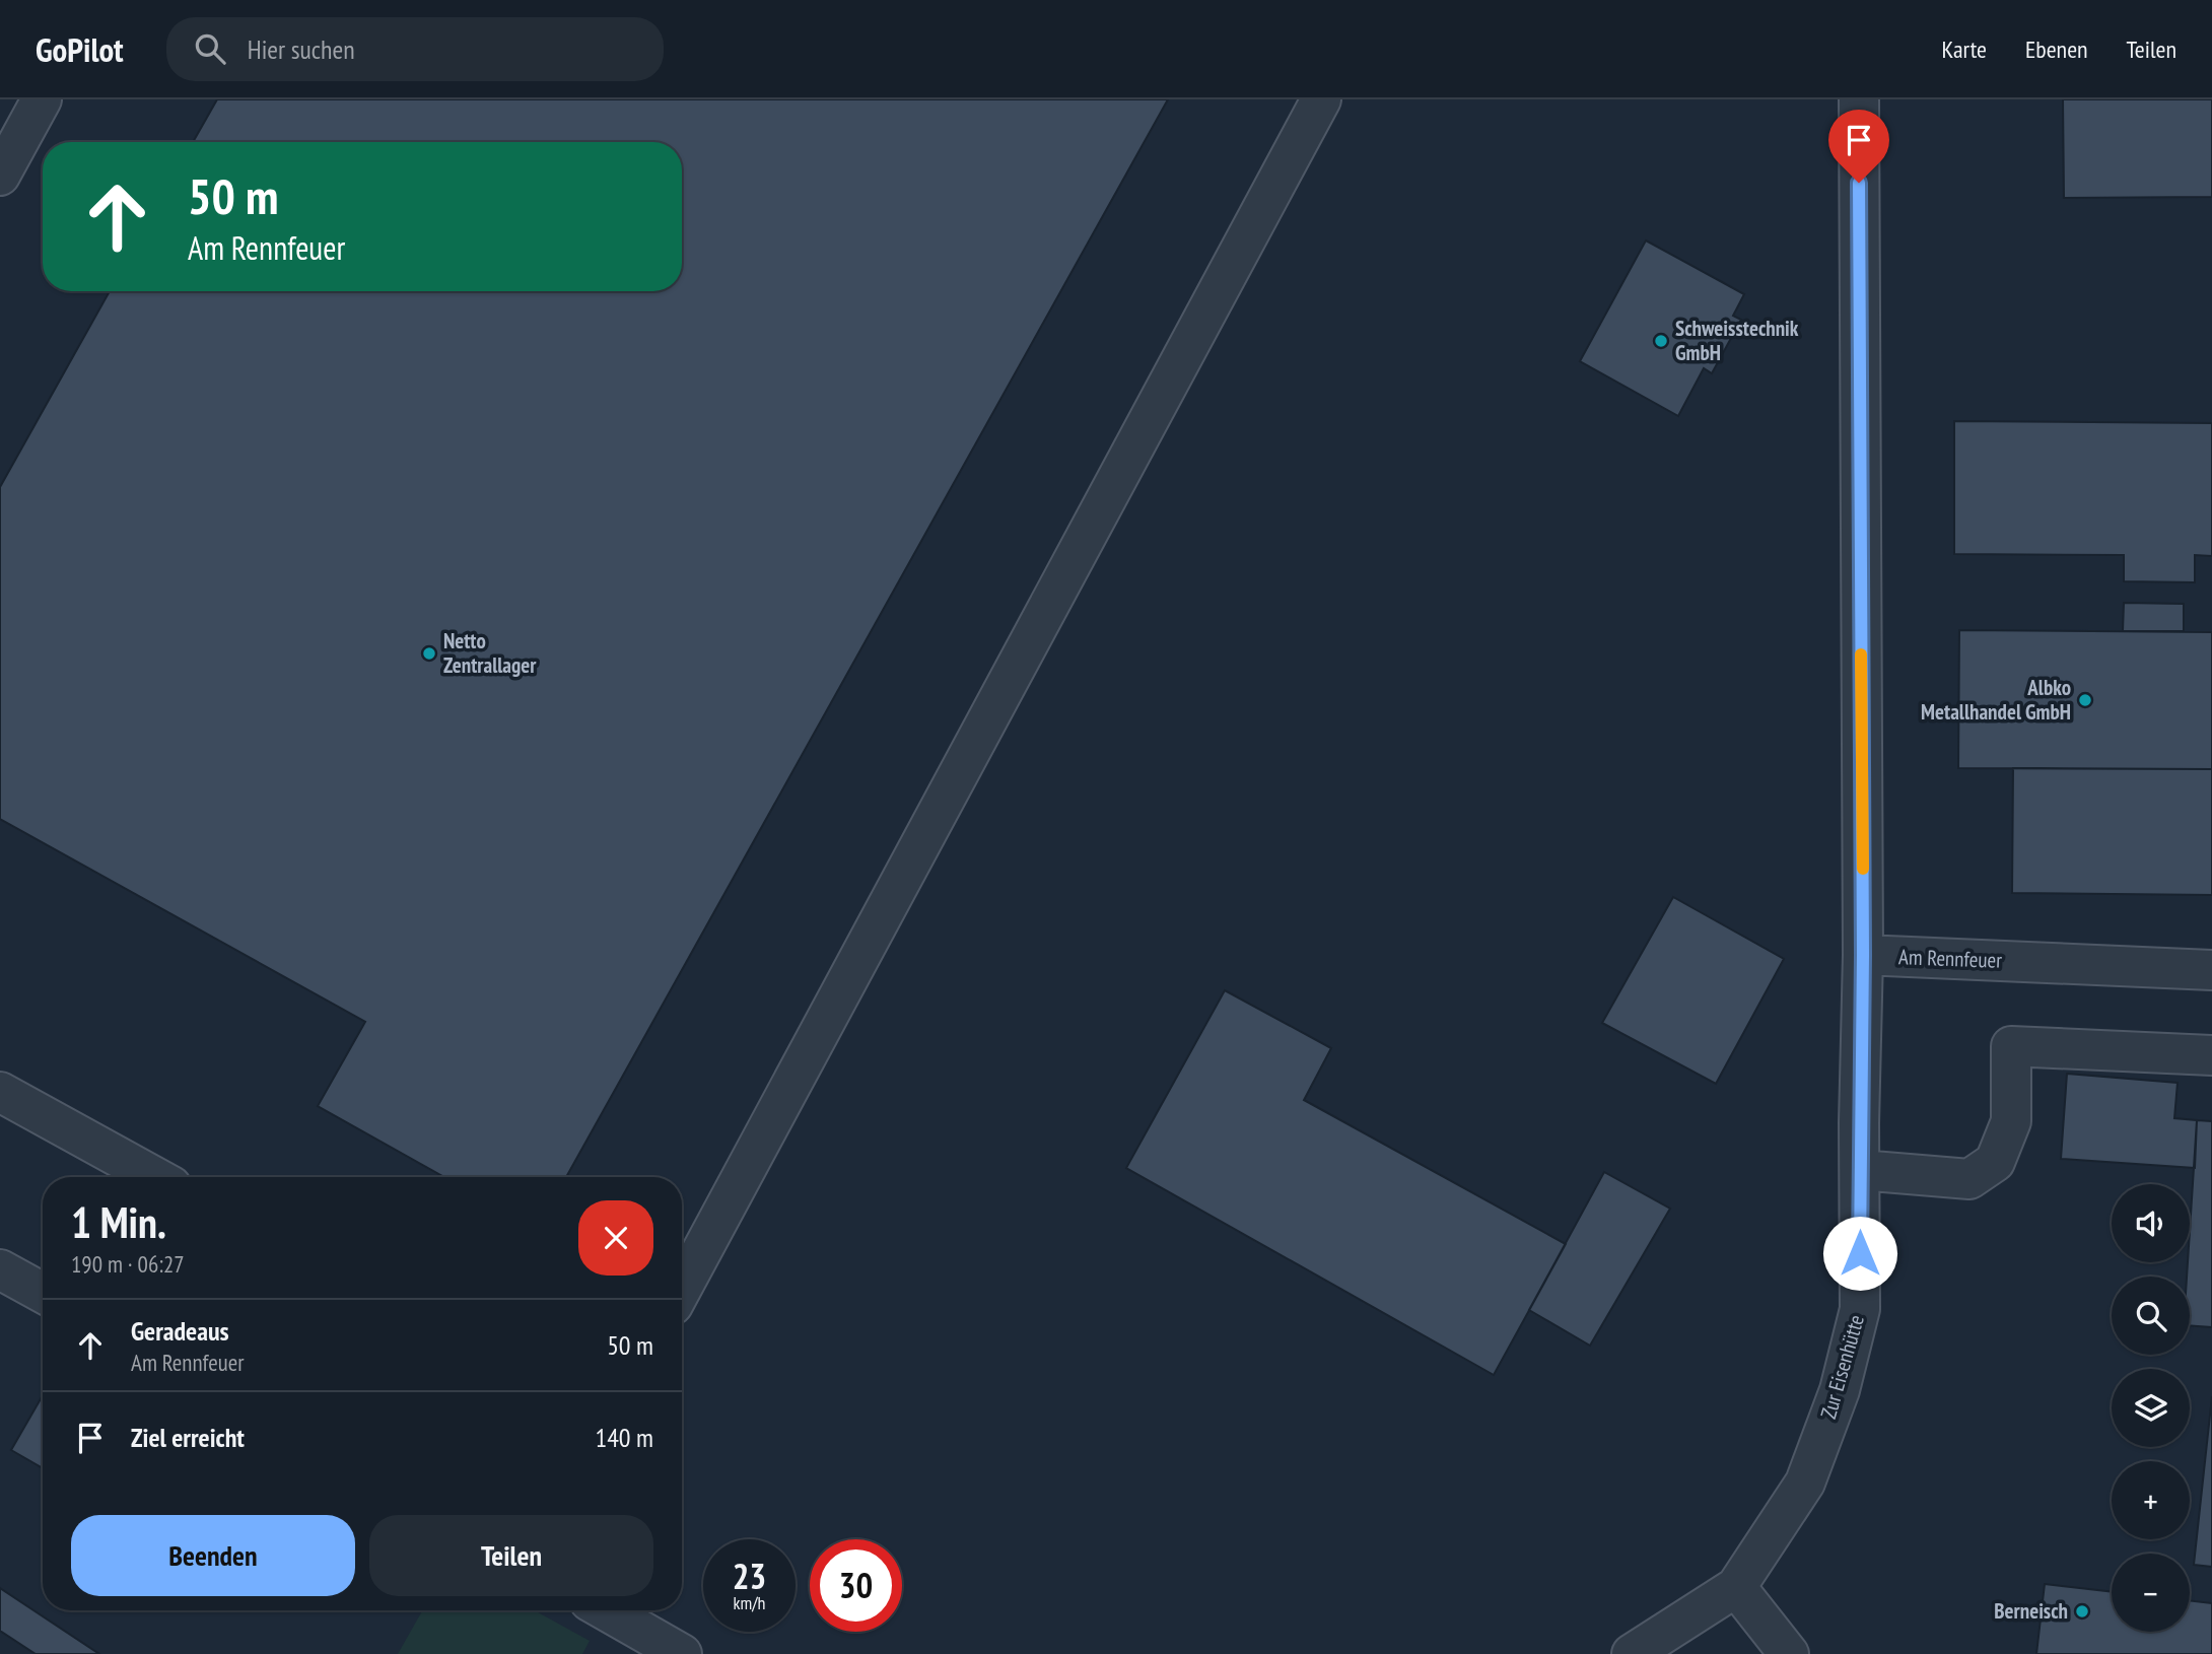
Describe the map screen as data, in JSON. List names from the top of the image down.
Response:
{
  "streets": {
    "street": ["Am Rennfeuer", "Zur Eisenhütte"]
  },
  "crossings": [
    ["Am Rennfeuer", "Zur Eisenhütte"]
  ],
  "places": [
    "Schweisstechnik GmbH",
    "Netto Zentrallager",
    "Albko Metallhandel GmbH",
    "Berneisch"
  ],
  "page": {
    "header": "GoPilot",
    "search": "Hier suchen",
    "nav": ["Karte", "Ebenen", "Teilen"],
    "turn": ["50 m", "Am Rennfeuer"],
    "heading": ["1 Min.", "190 m · 06:27"],
    "map_buttons": ["+", "−"],
    "list": [
      {
        "name": "Geradeaus",
        "note": "Am Rennfeuer",
        "value": "50 m"
      },
      {
        "name": "Ziel erreicht",
        "value": "140 m"
      }
    ],
    "buttons": ["Beenden", "Teilen"],
    "speed": "23 km/h",
    "limit": "30"
  }
}
